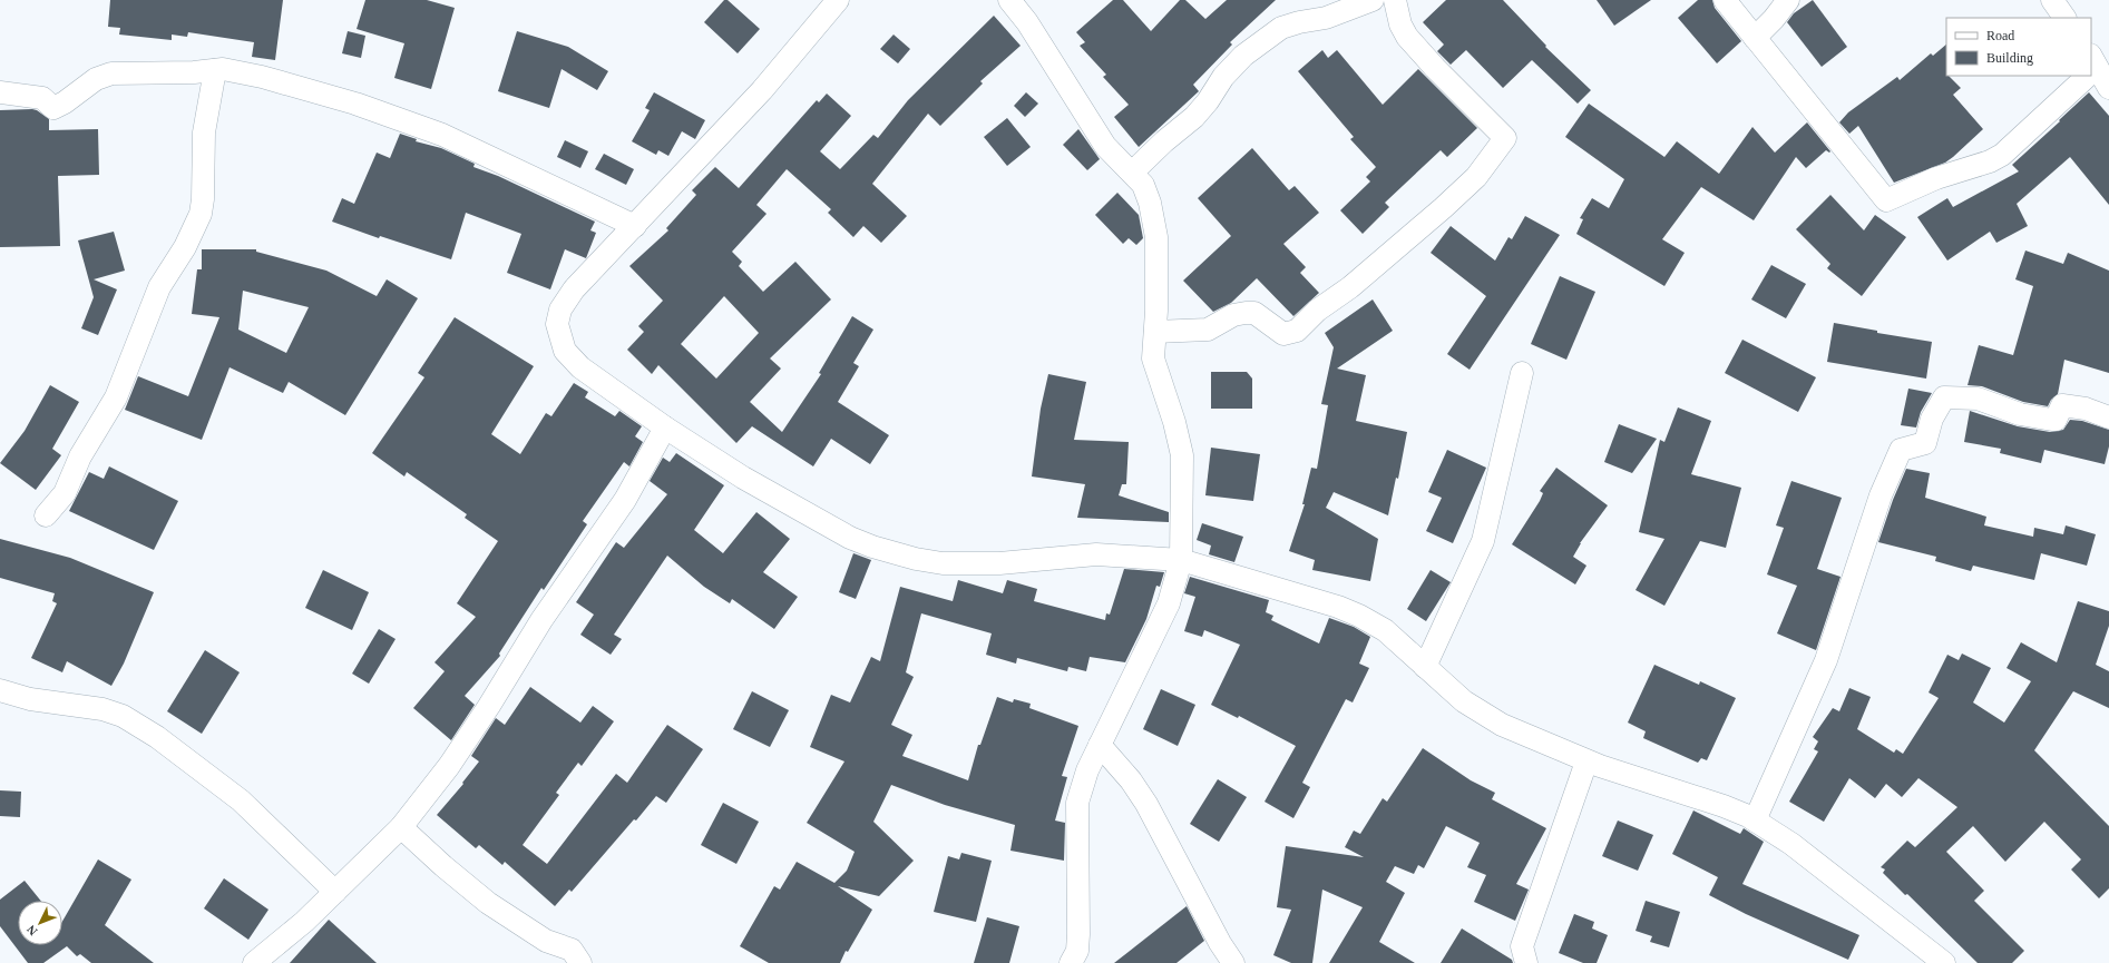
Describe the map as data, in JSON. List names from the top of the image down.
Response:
{
  "legend": ["Road", "Building"],
  "north": "bottom left"
}
